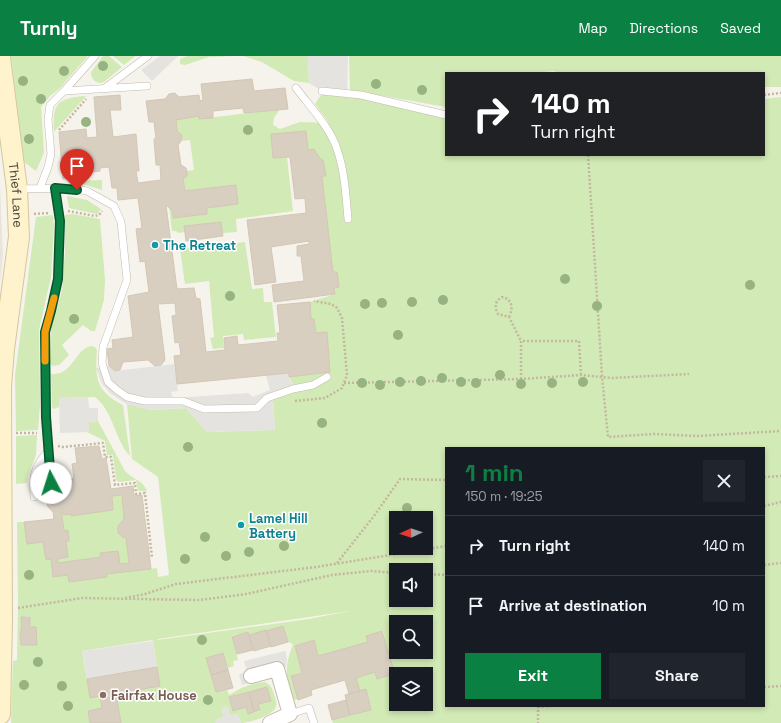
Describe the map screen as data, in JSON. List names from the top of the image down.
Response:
{
  "streets": {
    "street": ["Thief Lane"]
  },
  "places": ["The Retreat", "Lamel Hill Battery", "Fairfax House"],
  "north": "left",
  "page": {
    "header": "Turnly",
    "nav": ["Map", "Directions", "Saved"],
    "turn": ["140 m", "Turn right"],
    "heading": ["1 min", "150 m · 19:25"],
    "list": [
      {
        "name": "Turn right",
        "value": "140 m"
      },
      {
        "name": "Arrive at destination",
        "value": "10 m"
      }
    ],
    "buttons": ["Exit", "Share"]
  }
}
